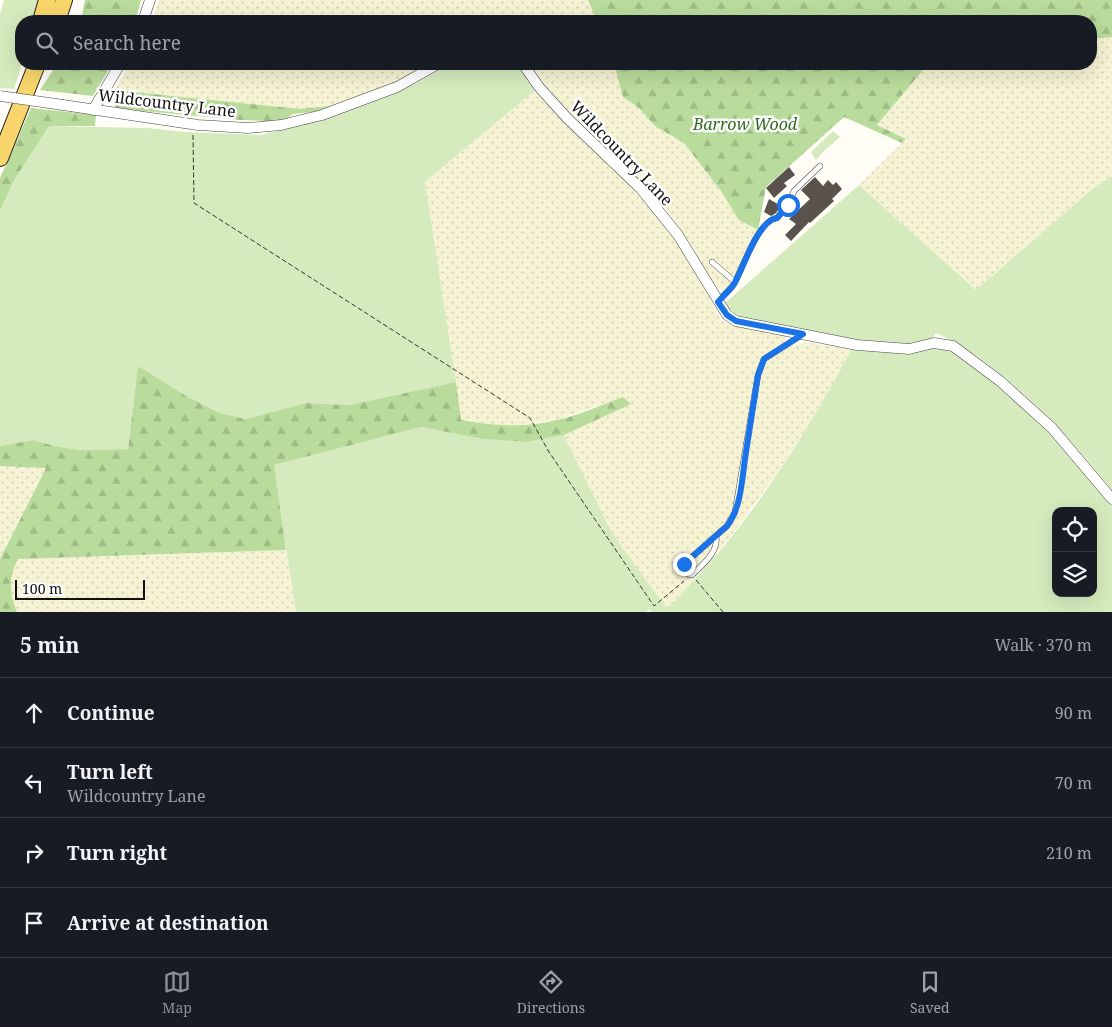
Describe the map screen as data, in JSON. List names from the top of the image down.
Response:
{
  "streets": {
    "street": ["Wildcountry Lane"]
  },
  "parks": ["Barrow Wood"],
  "scale_bar": "100 m",
  "page": {
    "search": "Search here",
    "scale": "100 m",
    "heading": ["5 min", "Walk · 370 m"],
    "list": [
      ["Continue", "90 m"],
      ["Turn left", "Wildcountry Lane", "70 m"],
      ["Turn right", "210 m"],
      "Arrive at destination"
    ],
    "nav": ["Map", "Directions", "Saved"]
  }
}
